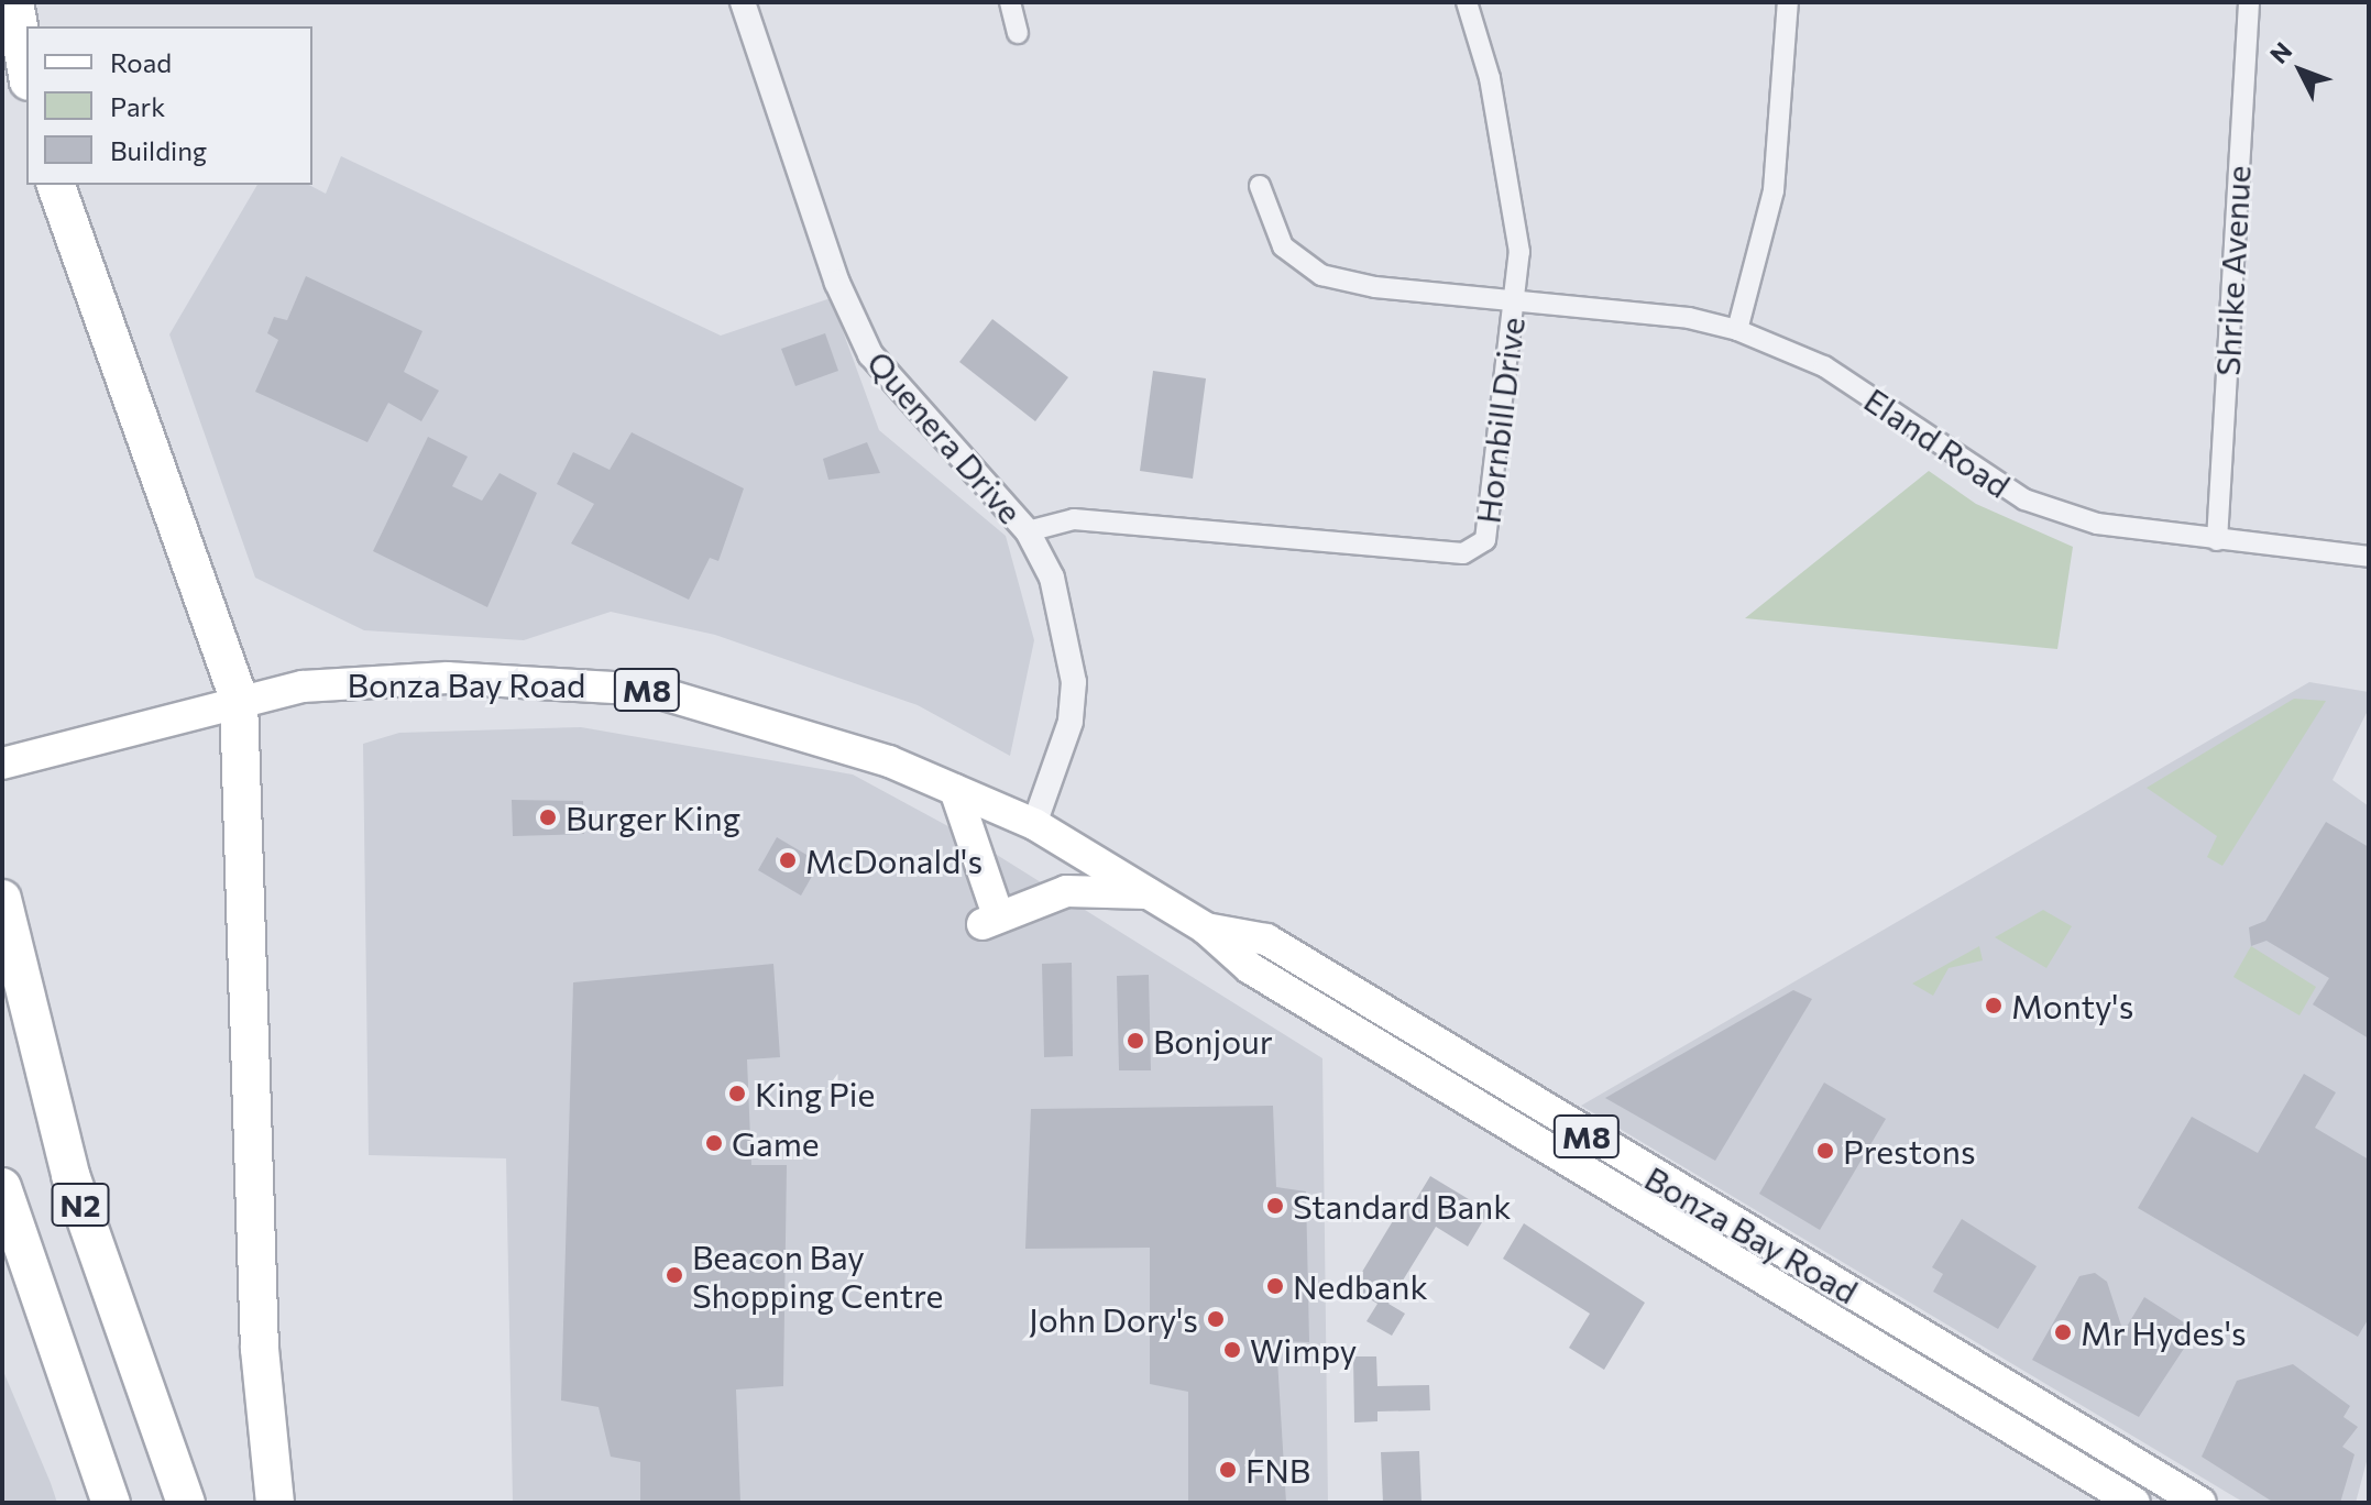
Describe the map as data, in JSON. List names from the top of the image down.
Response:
{
  "streets": {
    "highway": ["N2"],
    "main road": ["Bonza Bay Road", "M8"],
    "street": [
      "Shrike Avenue",
      "Hornbill Drive",
      "Quenera Drive",
      "Eland Road"
    ]
  },
  "crossings": [
    ["Shrike Avenue", "Eland Road"],
    ["Hornbill Drive", "Quenera Drive"],
    ["Hornbill Drive", "Eland Road"],
    ["Quenera Drive", "Bonza Bay Road"]
  ],
  "places": [
    "Burger King",
    "McDonald's",
    "Monty's",
    "Bonjour",
    "King Pie",
    "Game",
    "Prestons",
    "Standard Bank",
    "Beacon Bay Shopping Centre",
    "Nedbank",
    "John Dory's",
    "Mr Hydes's",
    "Wimpy",
    "FNB"
  ],
  "legend": ["Road", "Park", "Building"],
  "north": "top left"
}
